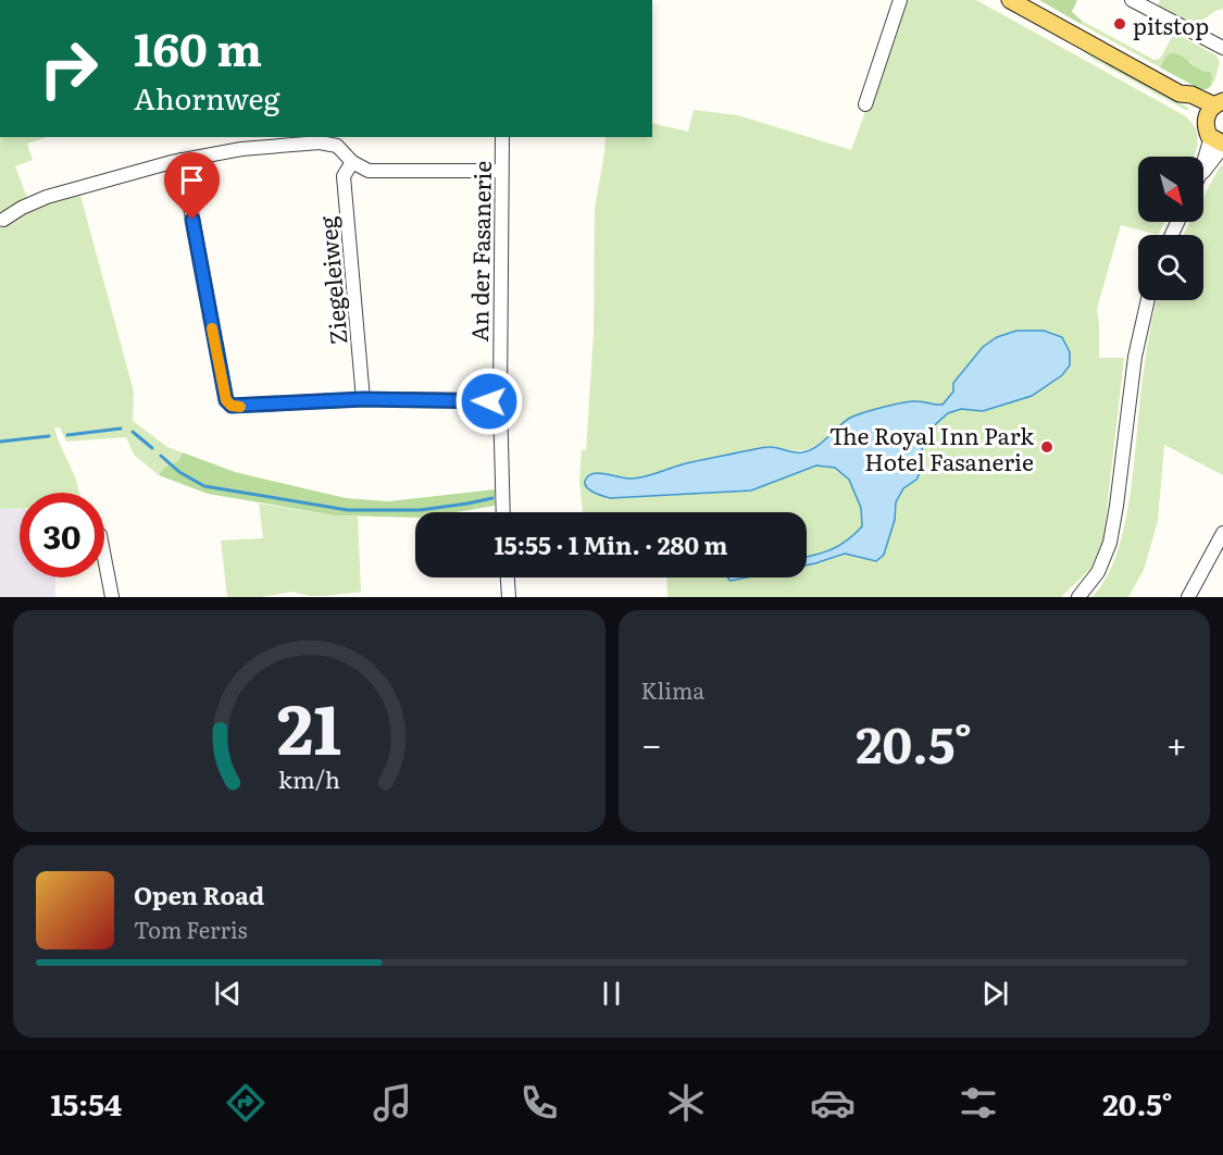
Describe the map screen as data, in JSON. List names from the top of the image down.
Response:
{
  "streets": {
    "street": ["An der Fasanerie", "Ziegeleiweg"]
  },
  "places": ["pitstop", "The Royal Inn Park Hotel Fasanerie"],
  "north": "bottom right",
  "page": {
    "turn": ["160 m", "Ahornweg"],
    "limit": "30",
    "trip": "15:55 · 1 Min. · 280 m",
    "tile": "Klima",
    "heat": ["−", "20.5°", "+"],
    "song": ["Open Road", "Tom Ferris"],
    "tabs": ["15:54", "20.5°"],
    "gauge": ["21", "km/h"]
  }
}
